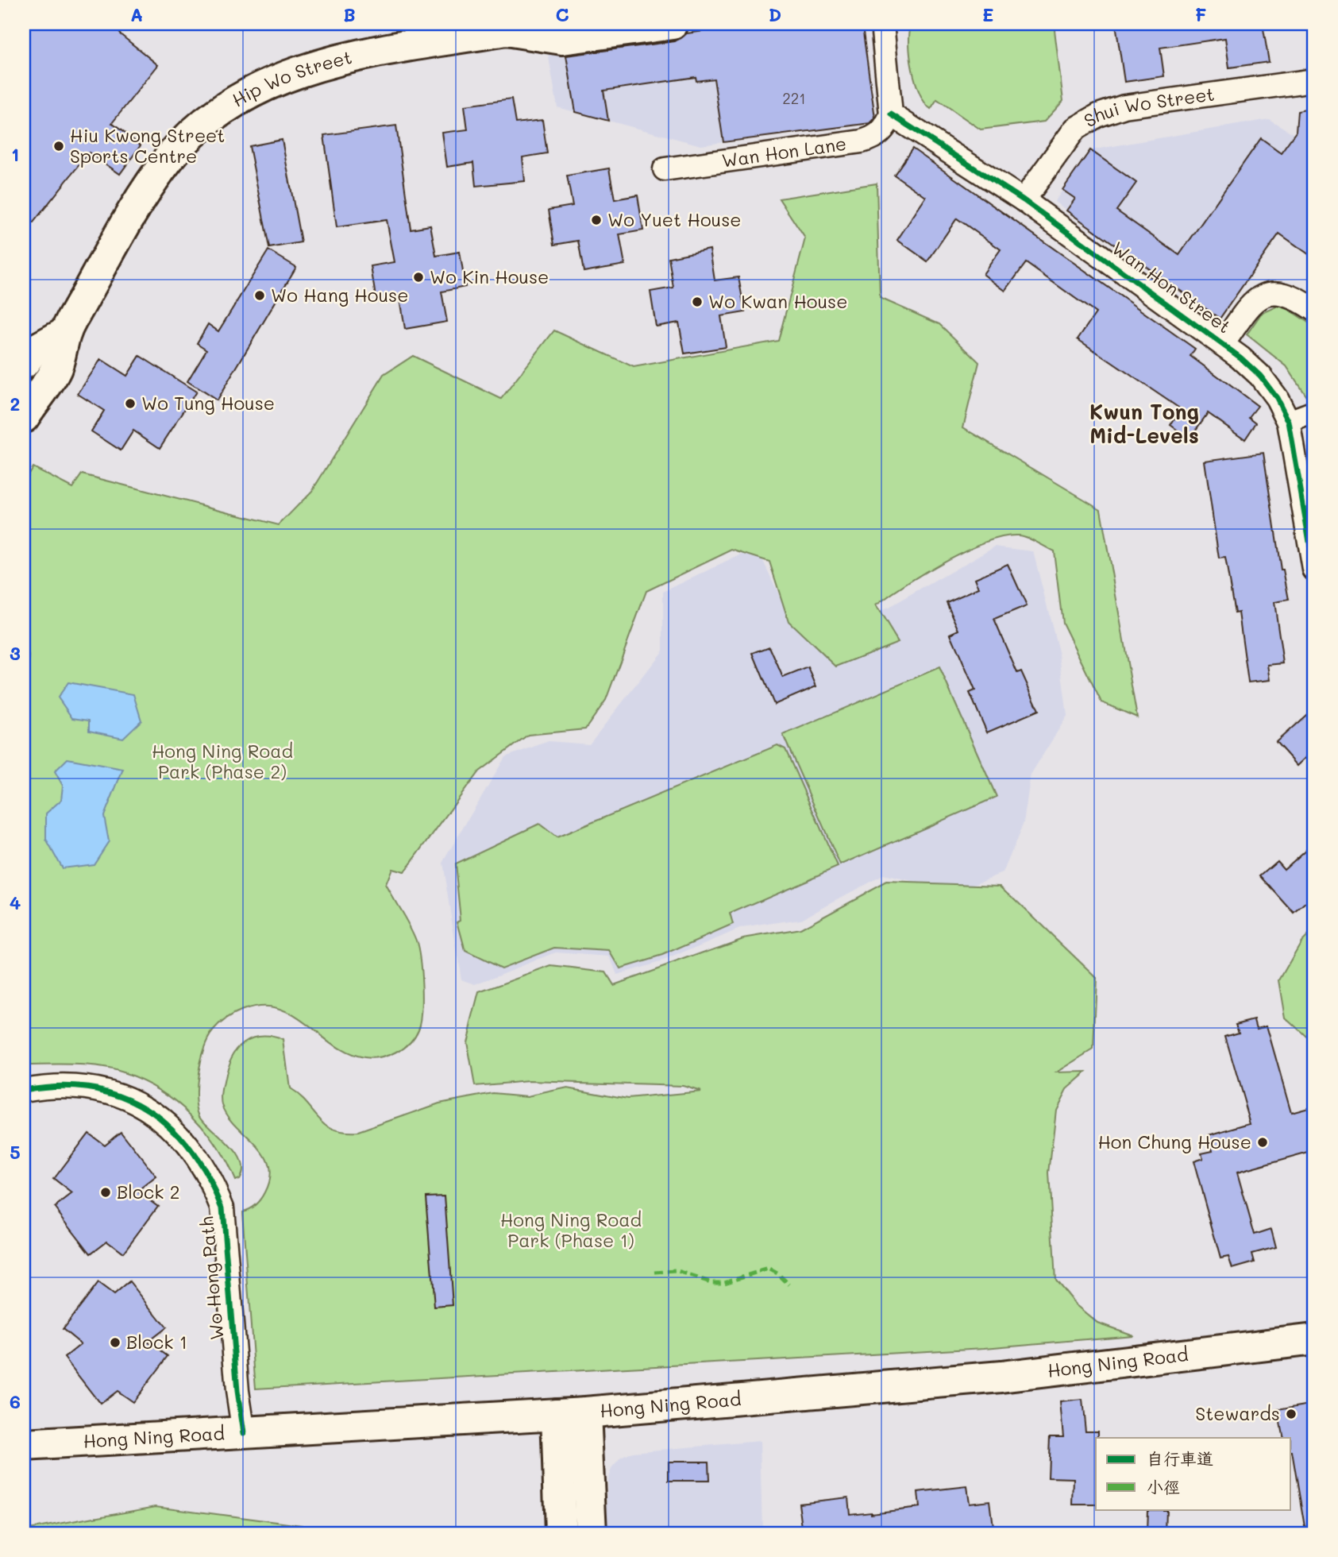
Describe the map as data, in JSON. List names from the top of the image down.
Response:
{
  "streets": {
    "main road": ["Hip Wo Street", "Hong Ning Road"],
    "street": [
      "Shui Wo Street",
      "Wan Hon Lane",
      "Wan Hon Street",
      "Wo Hong Path"
    ]
  },
  "crossings": [
    ["Shui Wo Street", "Wan Hon Street"],
    ["Wan Hon Lane", "Wan Hon Street"],
    ["Wo Hong Path", "Hong Ning Road"]
  ],
  "districts": ["Kwun Tong Mid-Levels"],
  "parks": ["Hong Ning Road Park (Phase 2)", "Hong Ning Road Park (Phase 1)"],
  "places": [
    "Hiu Kwong Street Sports Centre",
    "Wo Yuet House",
    "Wo Kin House",
    "Wo Hang House",
    "Wo Kwan House",
    "Wo Tung House",
    "Hon Chung House",
    "Block 2",
    "Block 1",
    "Stewards"
  ],
  "house_numbers": ["221"],
  "legend": ["自行車道", "小徑"],
  "grid": {
    "columns": [
      "A",
      "B",
      "C",
      "D",
      "E",
      "F"
    ],
    "rows": [
      "1",
      "2",
      "3",
      "4",
      "5",
      "6"
    ]
  }
}
